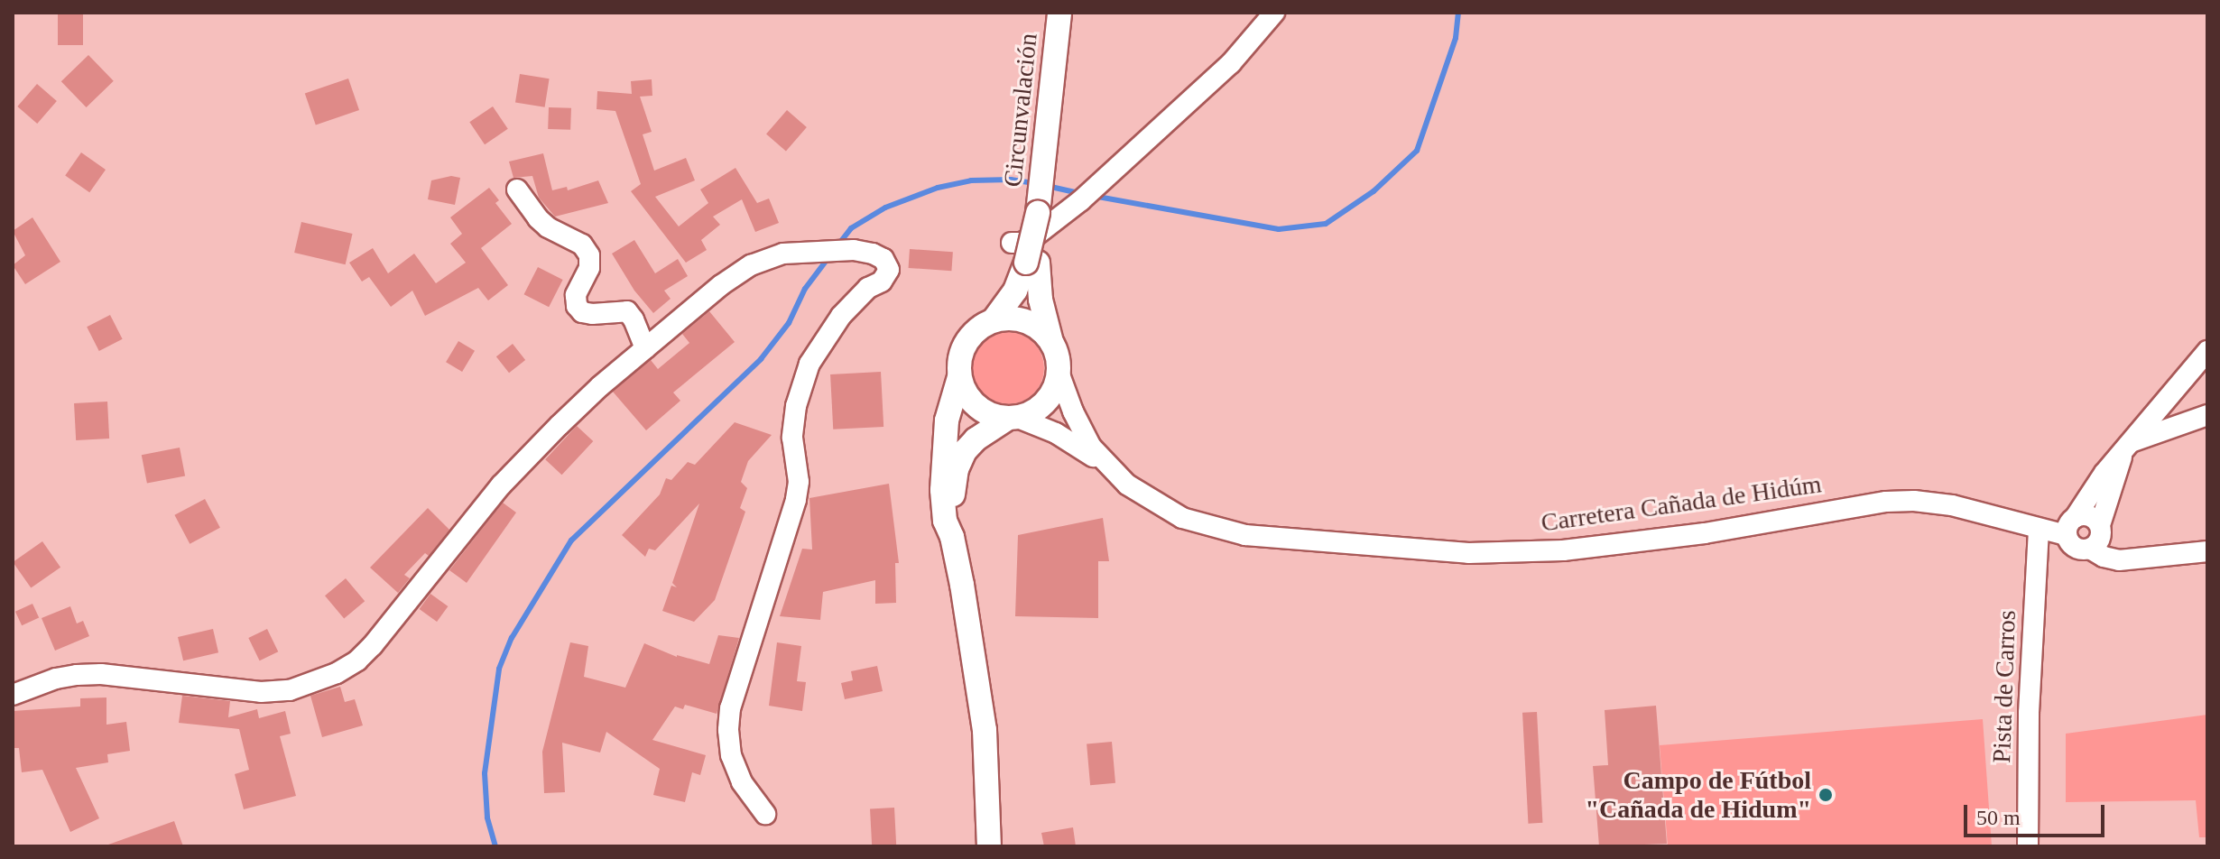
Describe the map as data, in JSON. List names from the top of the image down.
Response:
{
  "streets": {
    "main road": ["Circunvalación"],
    "street": ["Carretera Cañada de Hidúm", "Pista de Carros"]
  },
  "crossings": [
    ["Carretera Cañada de Hidúm", "Pista de Carros"]
  ],
  "places": ["Campo de Fútbol \"Cañada de Hidum\""],
  "scale_bar": "50 m"
}
